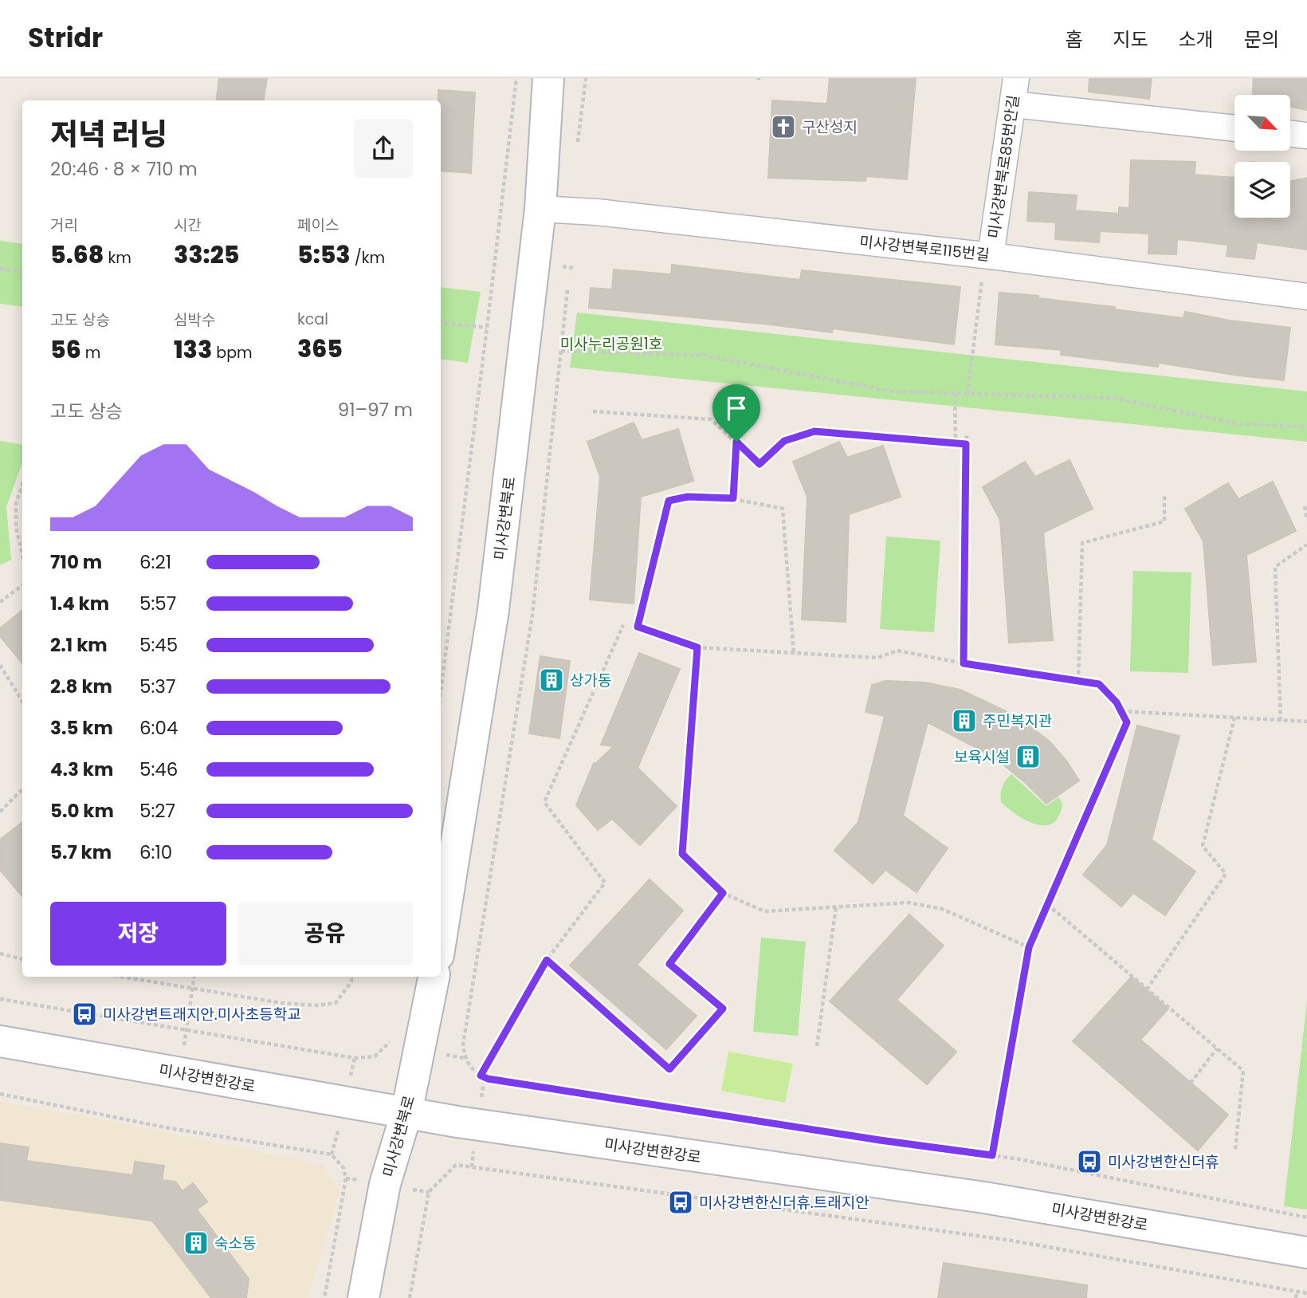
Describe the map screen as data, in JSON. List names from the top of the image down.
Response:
{
  "streets": {
    "street": [
      "미사강변북로85번안길",
      "미사강변북로115번길",
      "미사강변북로",
      "미사강변한강로"
    ]
  },
  "crossings": [
    ["미사강변북로85번안길", "미사강변북로115번길"],
    ["미사강변북로115번길", "미사강변북로"],
    ["미사강변북로", "미사강변한강로"]
  ],
  "parks": ["미사누리공원1호"],
  "places": {
    "church": ["구산성지"],
    "building": [
      "상가동",
      "주민복지관",
      "보육시설",
      "숙소동"
    ],
    "bus stop": ["미사강변트래지안.미사초등학교", "미사강변한신더휴", "미사강변한신더휴.트래지안"]
  },
  "north": "bottom right",
  "page": {
    "header": "Stridr",
    "nav": [
      "홈",
      "지도",
      "소개",
      "문의"
    ],
    "heading": ["저녁 러닝", "20:46 · 8 × 710 m"],
    "stats": [
      ["거리", "5.68 km"],
      ["시간", "33:25"],
      ["페이스", "5:53 /km"],
      ["고도 상승", "56 m"],
      ["심박수", "133 bpm"],
      ["kcal", "365"]
    ],
    "chart": ["고도 상승", "91–97 m"],
    "list": [
      {
        "name": "710 m",
        "note": "6:21"
      },
      {
        "name": "1.4 km",
        "note": "5:57"
      },
      {
        "name": "2.1 km",
        "note": "5:45"
      },
      {
        "name": "2.8 km",
        "note": "5:37"
      },
      {
        "name": "3.5 km",
        "note": "6:04"
      },
      {
        "name": "4.3 km",
        "note": "5:46"
      },
      {
        "name": "5.0 km",
        "note": "5:27"
      },
      {
        "name": "5.7 km",
        "note": "6:10"
      }
    ],
    "buttons": ["저장", "공유"]
  }
}
